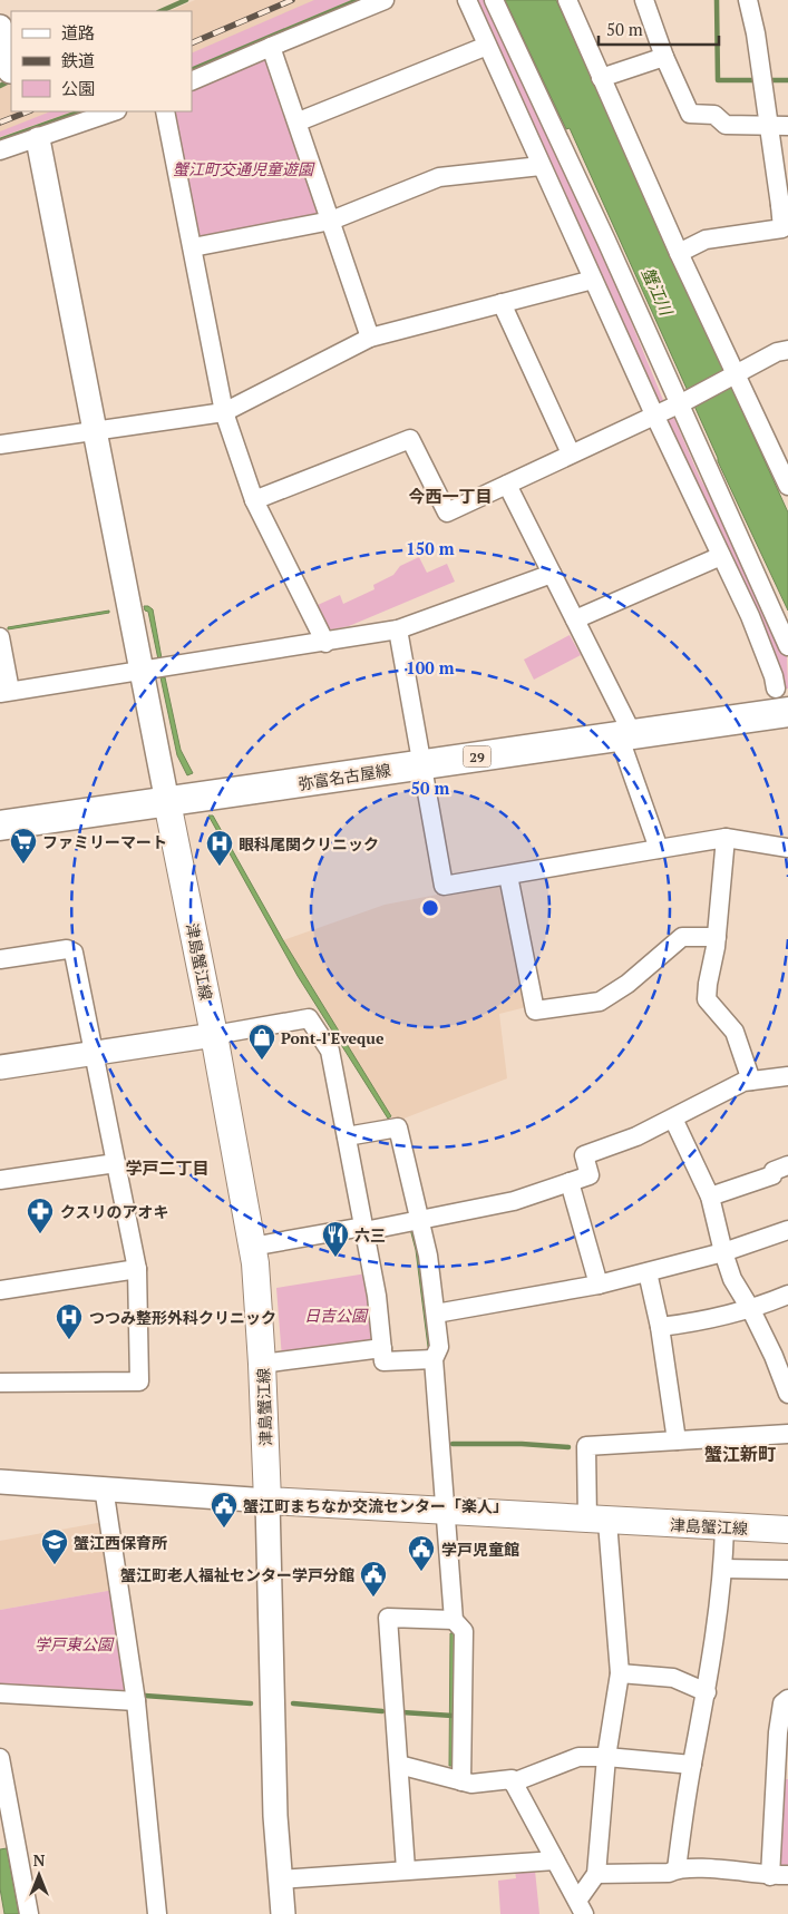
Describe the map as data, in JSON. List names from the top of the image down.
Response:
{
  "streets": {
    "main road": ["29", "弥富名古屋線", "津島蟹江線"]
  },
  "crossings": [
    ["弥富名古屋線", "津島蟹江線"]
  ],
  "districts": ["今西一丁目", "学戸二丁目", "蟹江新町"],
  "water": ["蟹江川"],
  "parks": ["蟹江町交通児童遊園", "日吉公園", "学戸東公園"],
  "places": {
    "supermarket": ["ファミリーマート"],
    "hospital": ["眼科尾関クリニック", "つつみ整形外科クリニック"],
    "shop": ["Pont-l'Eveque"],
    "pharmacy": ["クスリのアオキ"],
    "restaurant": ["六三"],
    "public building": ["蟹江町まちなか交流センター「楽人」", "学戸児童館", "蟹江町老人福祉センター学戸分館"],
    "school or university": ["蟹江西保育所"]
  },
  "legend": ["道路", "鉄道", "公園"],
  "scale_bar": "50 m",
  "north": "top",
  "rings": ["150 m", "100 m", "50 m"]
}
